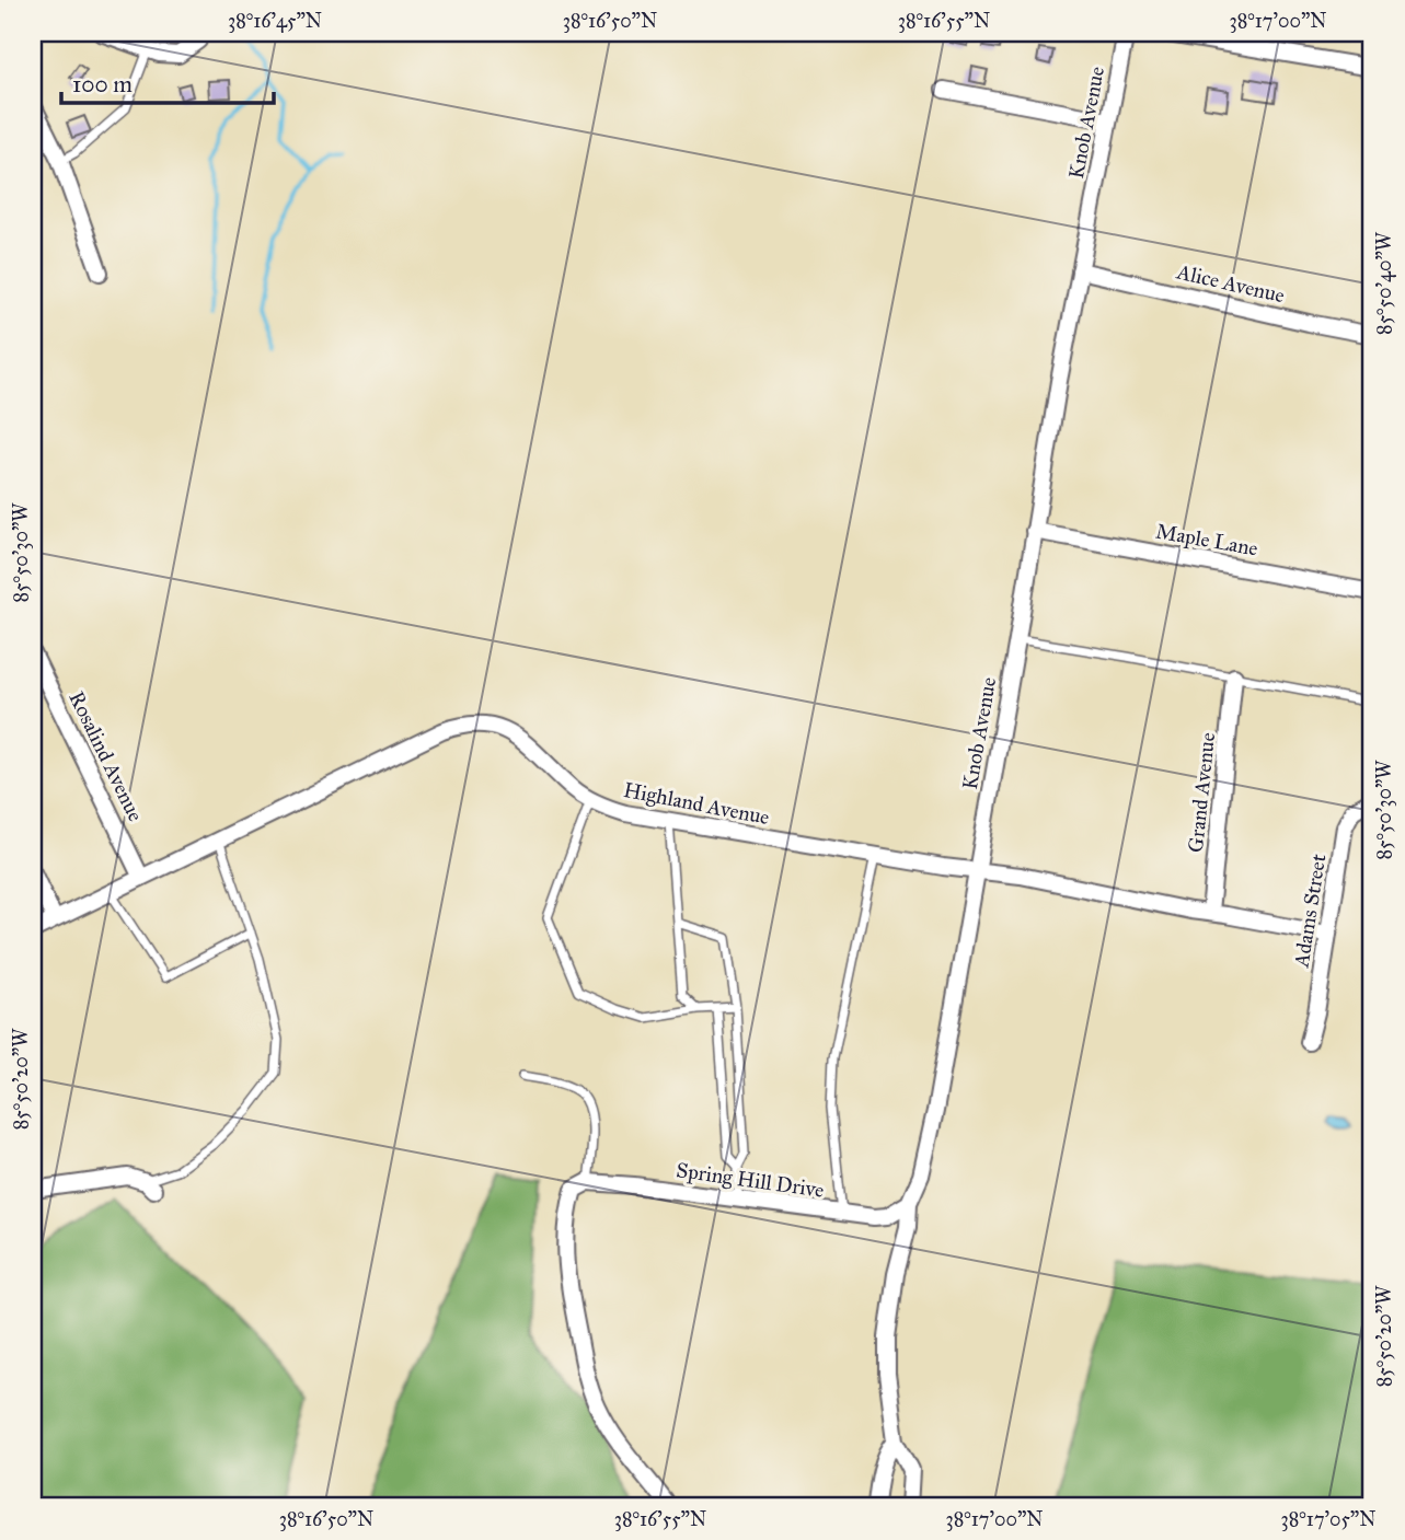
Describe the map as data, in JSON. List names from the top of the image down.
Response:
{
  "streets": {
    "street": [
      "Knob Avenue",
      "Alice Avenue",
      "Maple Lane",
      "Rosalind Avenue",
      "Grand Avenue",
      "Highland Avenue",
      "Adams Street",
      "Spring Hill Drive"
    ]
  },
  "crossings": [
    ["Knob Avenue", "Alice Avenue"],
    ["Knob Avenue", "Maple Lane"],
    ["Knob Avenue", "Highland Avenue"],
    ["Knob Avenue", "Spring Hill Drive"],
    ["Rosalind Avenue", "Highland Avenue"],
    ["Grand Avenue", "Highland Avenue"],
    ["Highland Avenue", "Adams Street"]
  ],
  "scale_bar": "100 m",
  "coordinates": [
    "38°16'45\"N",
    "38°16'50\"N",
    "38°16'55\"N",
    "38°17'00\"N",
    "85°50'40\"W",
    "85°50'30\"W",
    "85°50'20\"W",
    "38°17'05\"N"
  ]
}
